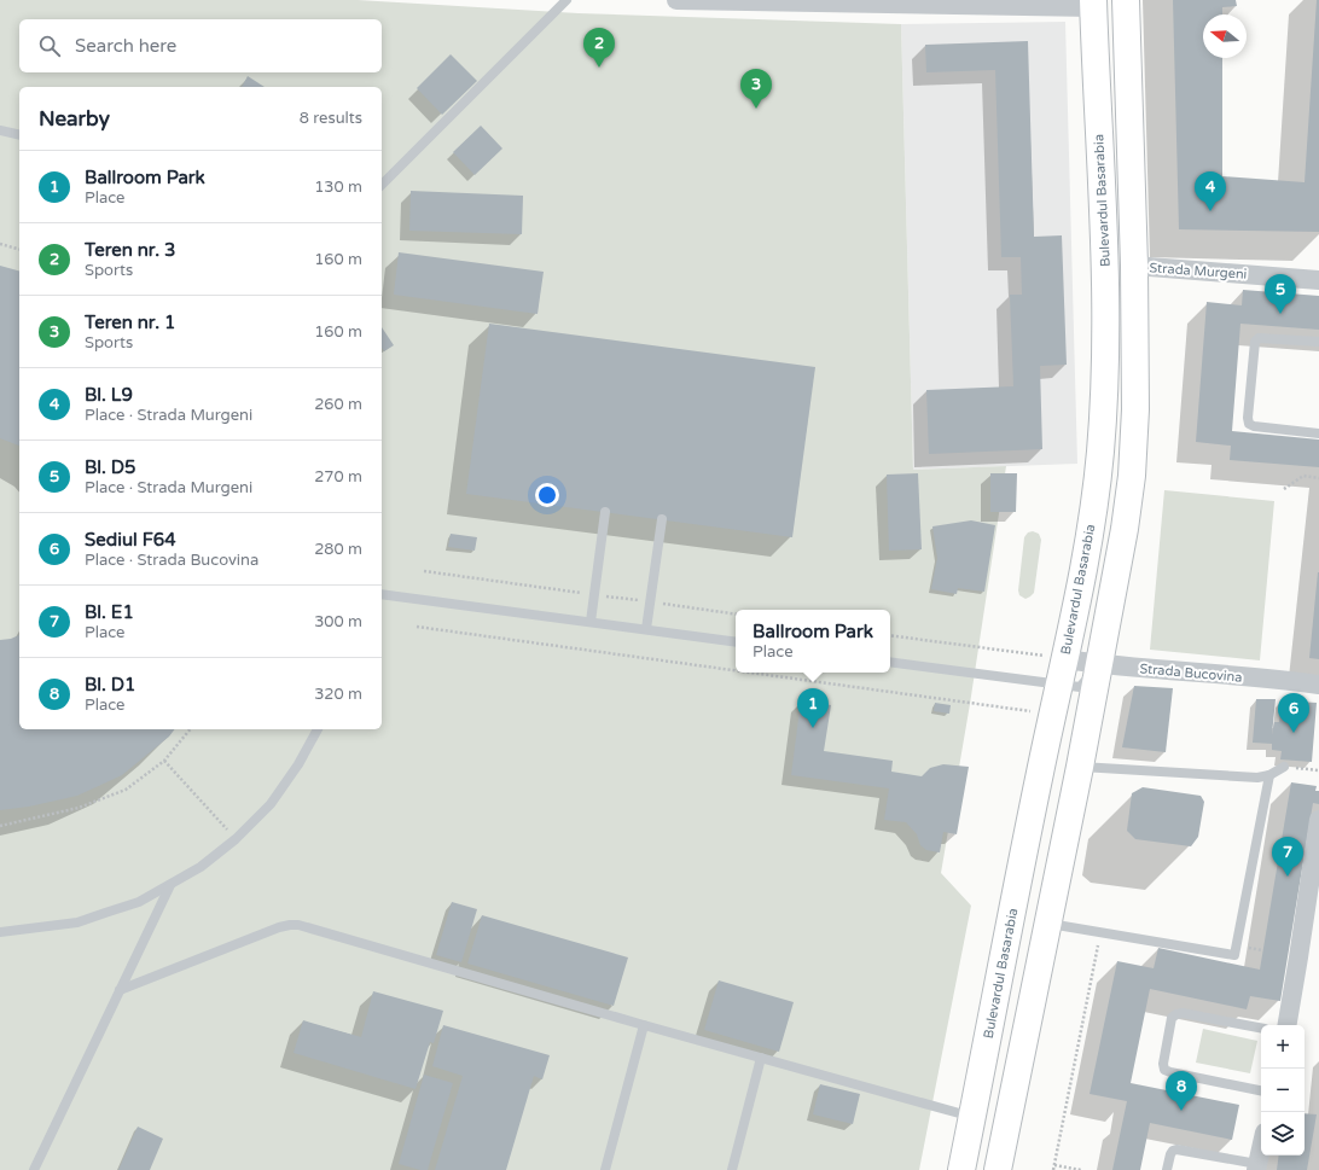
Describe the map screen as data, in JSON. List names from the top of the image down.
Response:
{
  "streets": {
    "main road": ["Bulevardul Basarabia"],
    "street": ["Strada Murgeni", "Strada Bucovina"]
  },
  "crossings": [
    ["Bulevardul Basarabia", "Strada Bucovina"]
  ],
  "north": "left",
  "page": {
    "search": "Search here",
    "pins": [
      "2",
      "3",
      "4",
      "5",
      "1",
      "6",
      "7",
      "8"
    ],
    "heading": ["Nearby", "8 results"],
    "list": [
      {
        "mark": "1",
        "name": "Ballroom Park",
        "note": "Place",
        "value": "130 m"
      },
      {
        "mark": "2",
        "name": "Teren nr. 3",
        "note": "Sports",
        "value": "160 m"
      },
      {
        "mark": "3",
        "name": "Teren nr. 1",
        "note": "Sports",
        "value": "160 m"
      },
      {
        "mark": "4",
        "name": "Bl. L9",
        "note": "Place · Strada Murgeni",
        "value": "260 m"
      },
      {
        "mark": "5",
        "name": "Bl. D5",
        "note": "Place · Strada Murgeni",
        "value": "270 m"
      },
      {
        "mark": "6",
        "name": "Sediul F64",
        "note": "Place · Strada Bucovina",
        "value": "280 m"
      },
      {
        "mark": "7",
        "name": "Bl. E1",
        "note": "Place",
        "value": "300 m"
      },
      {
        "mark": "8",
        "name": "Bl. D1",
        "note": "Place",
        "value": "320 m"
      }
    ],
    "popup": ["Ballroom Park", "Place"],
    "map_buttons": ["+", "−"]
  }
}
